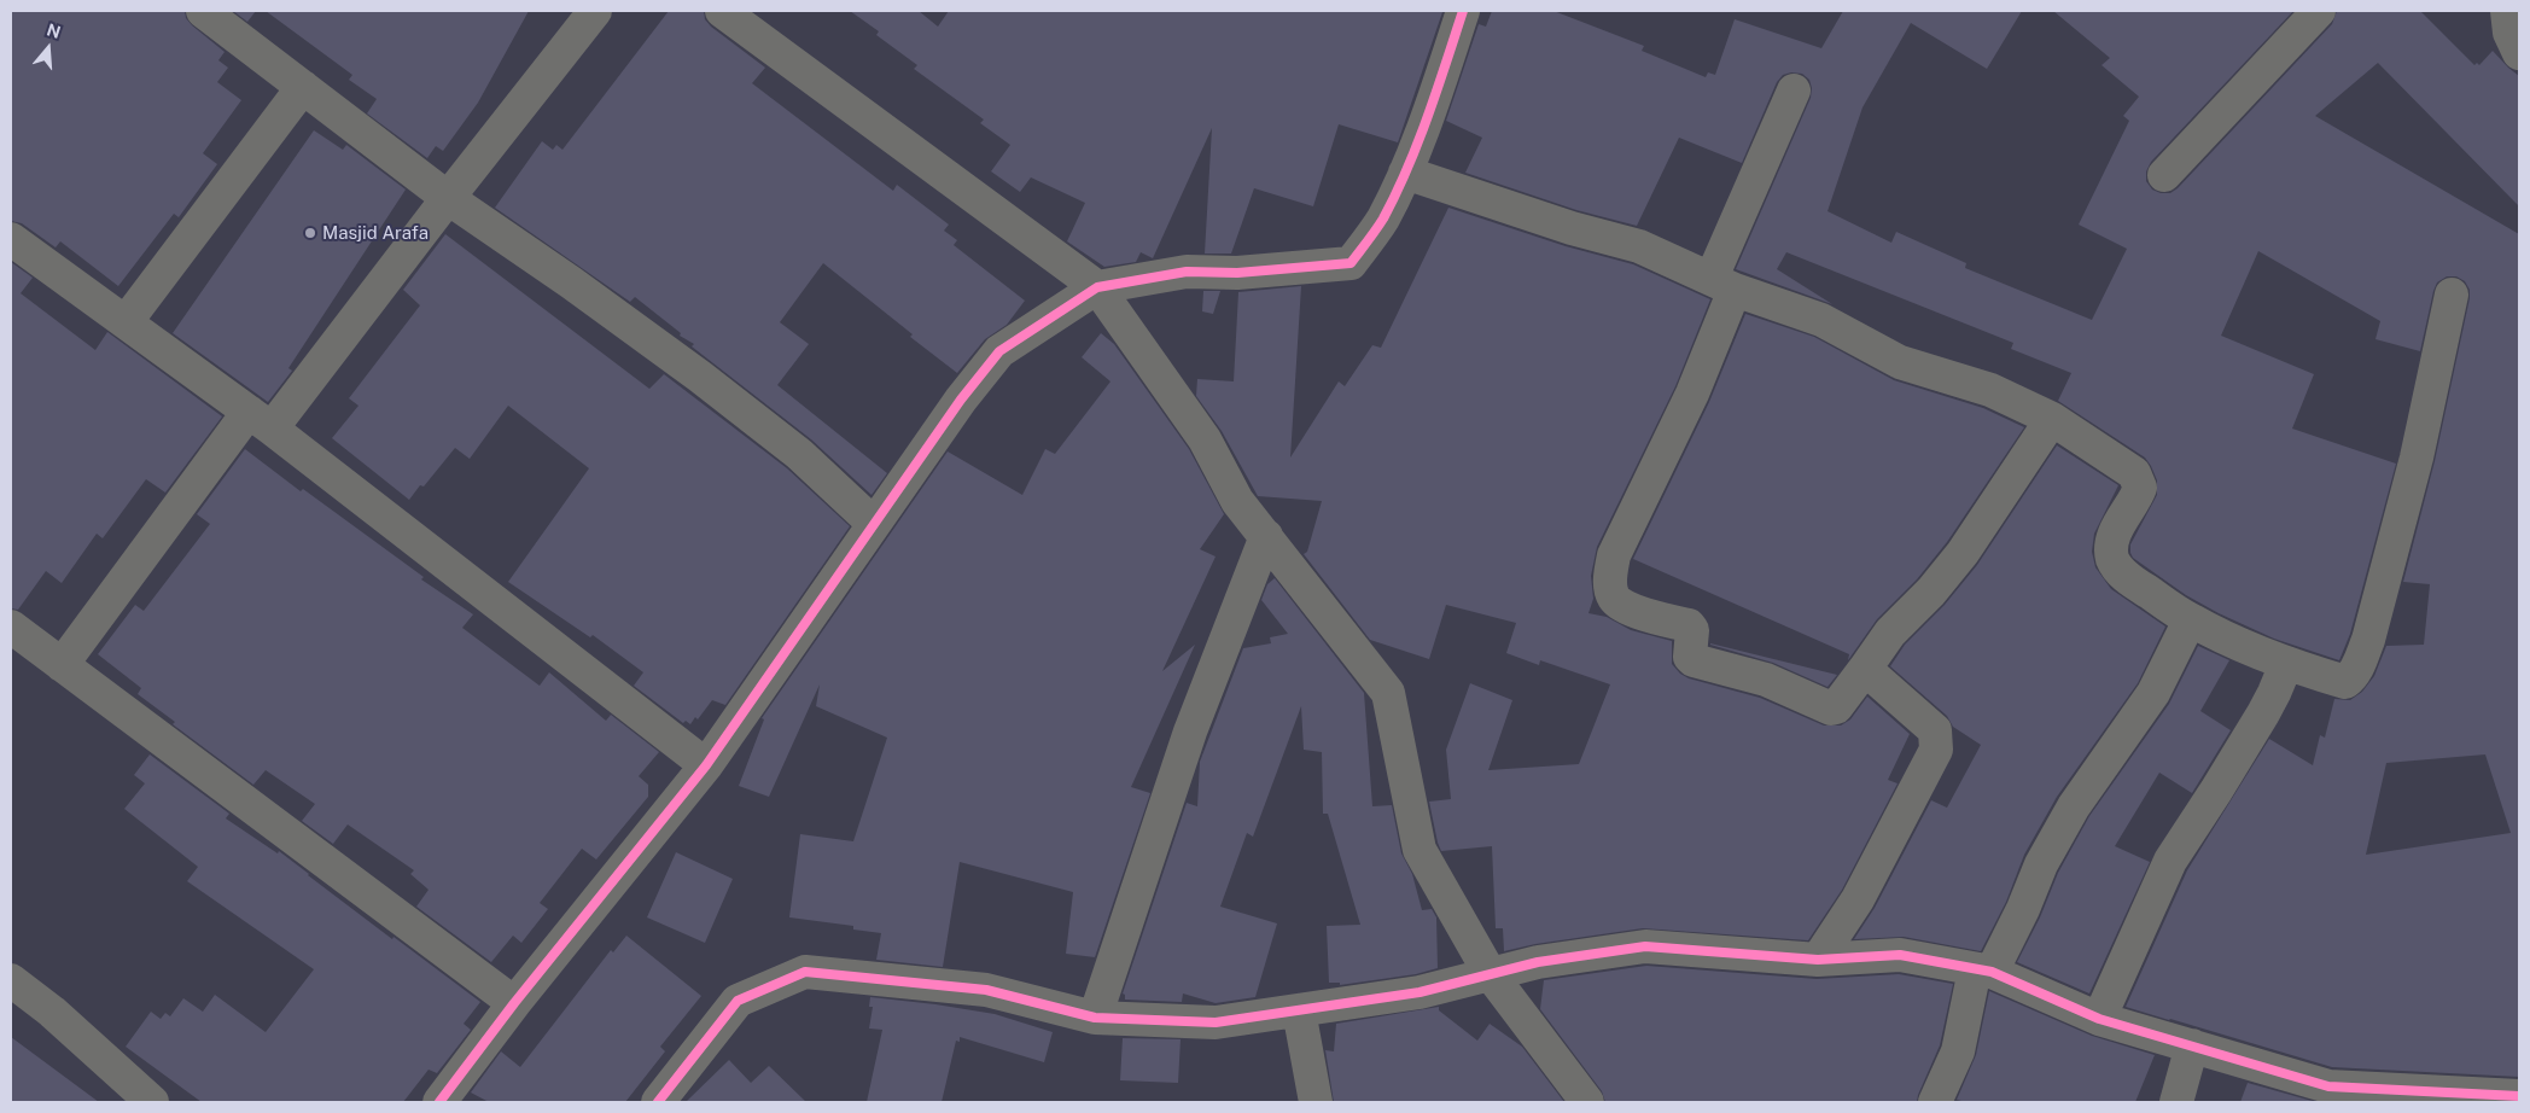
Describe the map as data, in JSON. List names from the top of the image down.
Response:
{
  "places": ["Masjid Arafa"],
  "north": "top"
}
